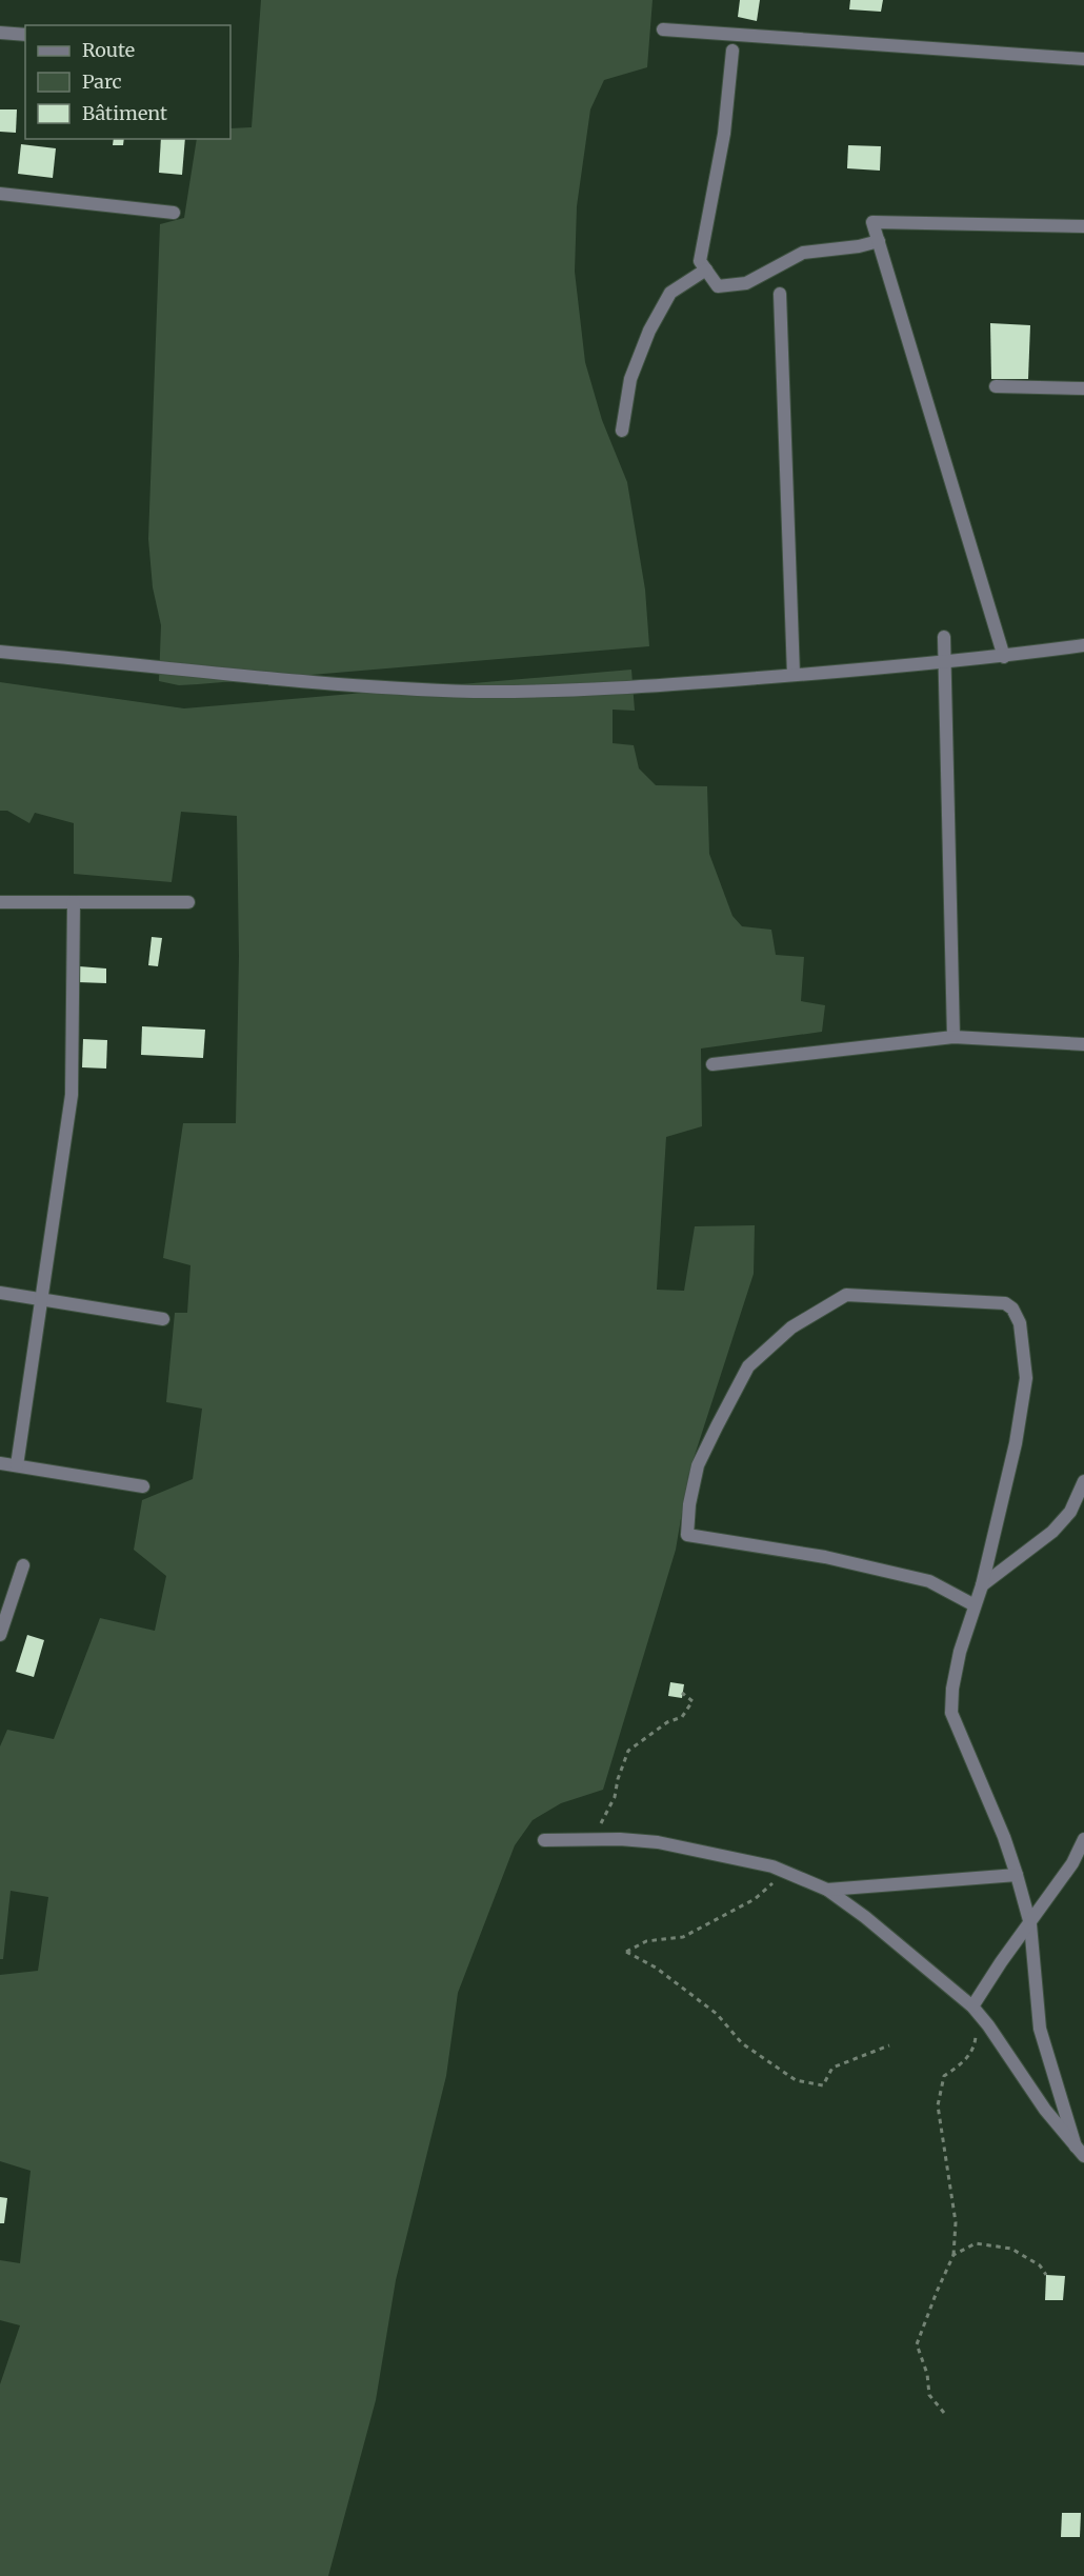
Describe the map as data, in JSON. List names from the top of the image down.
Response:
{
  "legend": ["Route", "Parc", "Bâtiment"]
}
